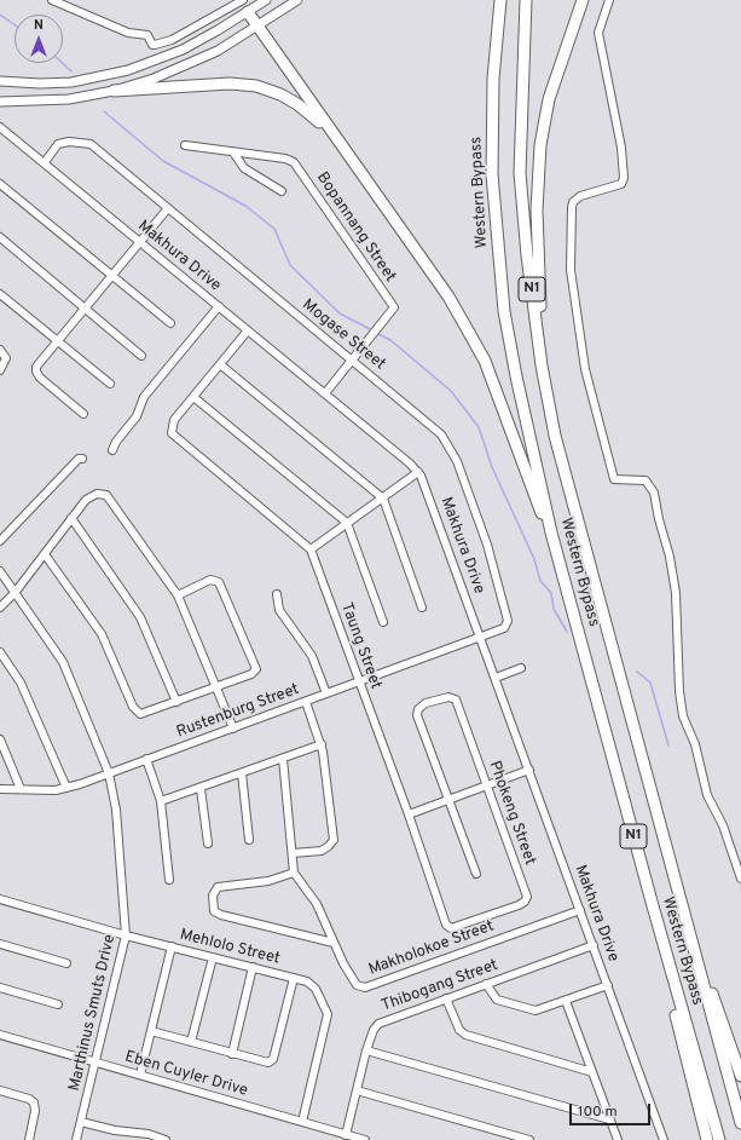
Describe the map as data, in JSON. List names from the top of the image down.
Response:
{
  "streets": {
    "highway": ["Western Bypass", "N1"],
    "street": [
      "Bopannang Street",
      "Makhura Drive",
      "Mogase Street",
      "Taung Street",
      "Rustenburg Street",
      "Phokeng Street",
      "Mehlolo Street",
      "Makholokoe Street",
      "Thibogang Street",
      "Marthinus Smuts Drive",
      "Eben Cuyler Drive"
    ]
  },
  "crossings": [
    ["Bopannang Street", "Makhura Drive"],
    ["Bopannang Street", "Mogase Street"],
    ["Makhura Drive", "Mogase Street"],
    ["Makhura Drive", "Rustenburg Street"],
    ["Makhura Drive", "Makholokoe Street"],
    ["Makhura Drive", "Thibogang Street"],
    ["Mogase Street", "Rustenburg Street"],
    ["Taung Street", "Rustenburg Street"],
    ["Taung Street", "Phokeng Street"],
    ["Rustenburg Street", "Marthinus Smuts Drive"],
    ["Mehlolo Street", "Marthinus Smuts Drive"],
    ["Mehlolo Street", "Eben Cuyler Drive"],
    ["Thibogang Street", "Eben Cuyler Drive"],
    ["Marthinus Smuts Drive", "Eben Cuyler Drive"]
  ],
  "scale_bar": "100 m",
  "north": "top"
}
